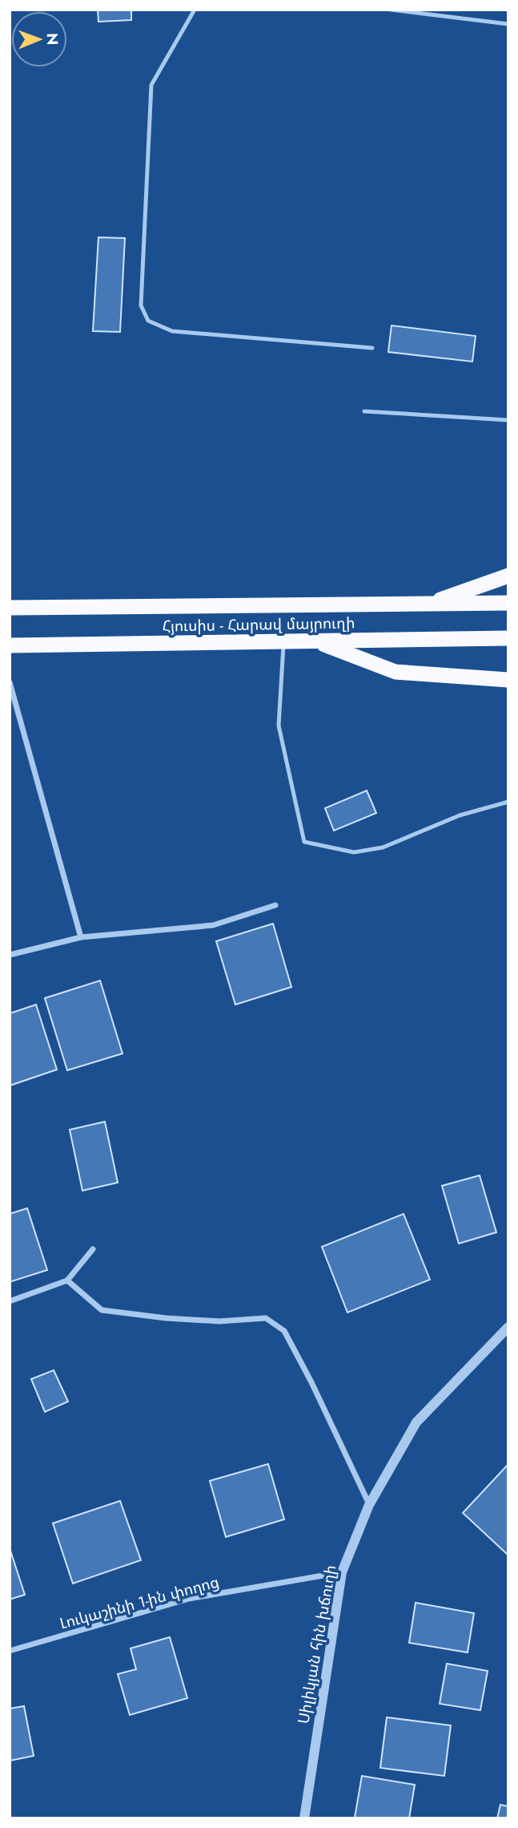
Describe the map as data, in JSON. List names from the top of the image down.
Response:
{
  "streets": {
    "highway": ["Հյուսիս - Հարավ մայրուղի"],
    "street": ["Լուկաշինի 1-ին փողոց", "Սիլիկյան հին խճուղի"]
  },
  "crossings": [
    ["Լուկաշինի 1-ին փողոց", "Սիլիկյան հին խճուղի"]
  ],
  "north": "right"
}
